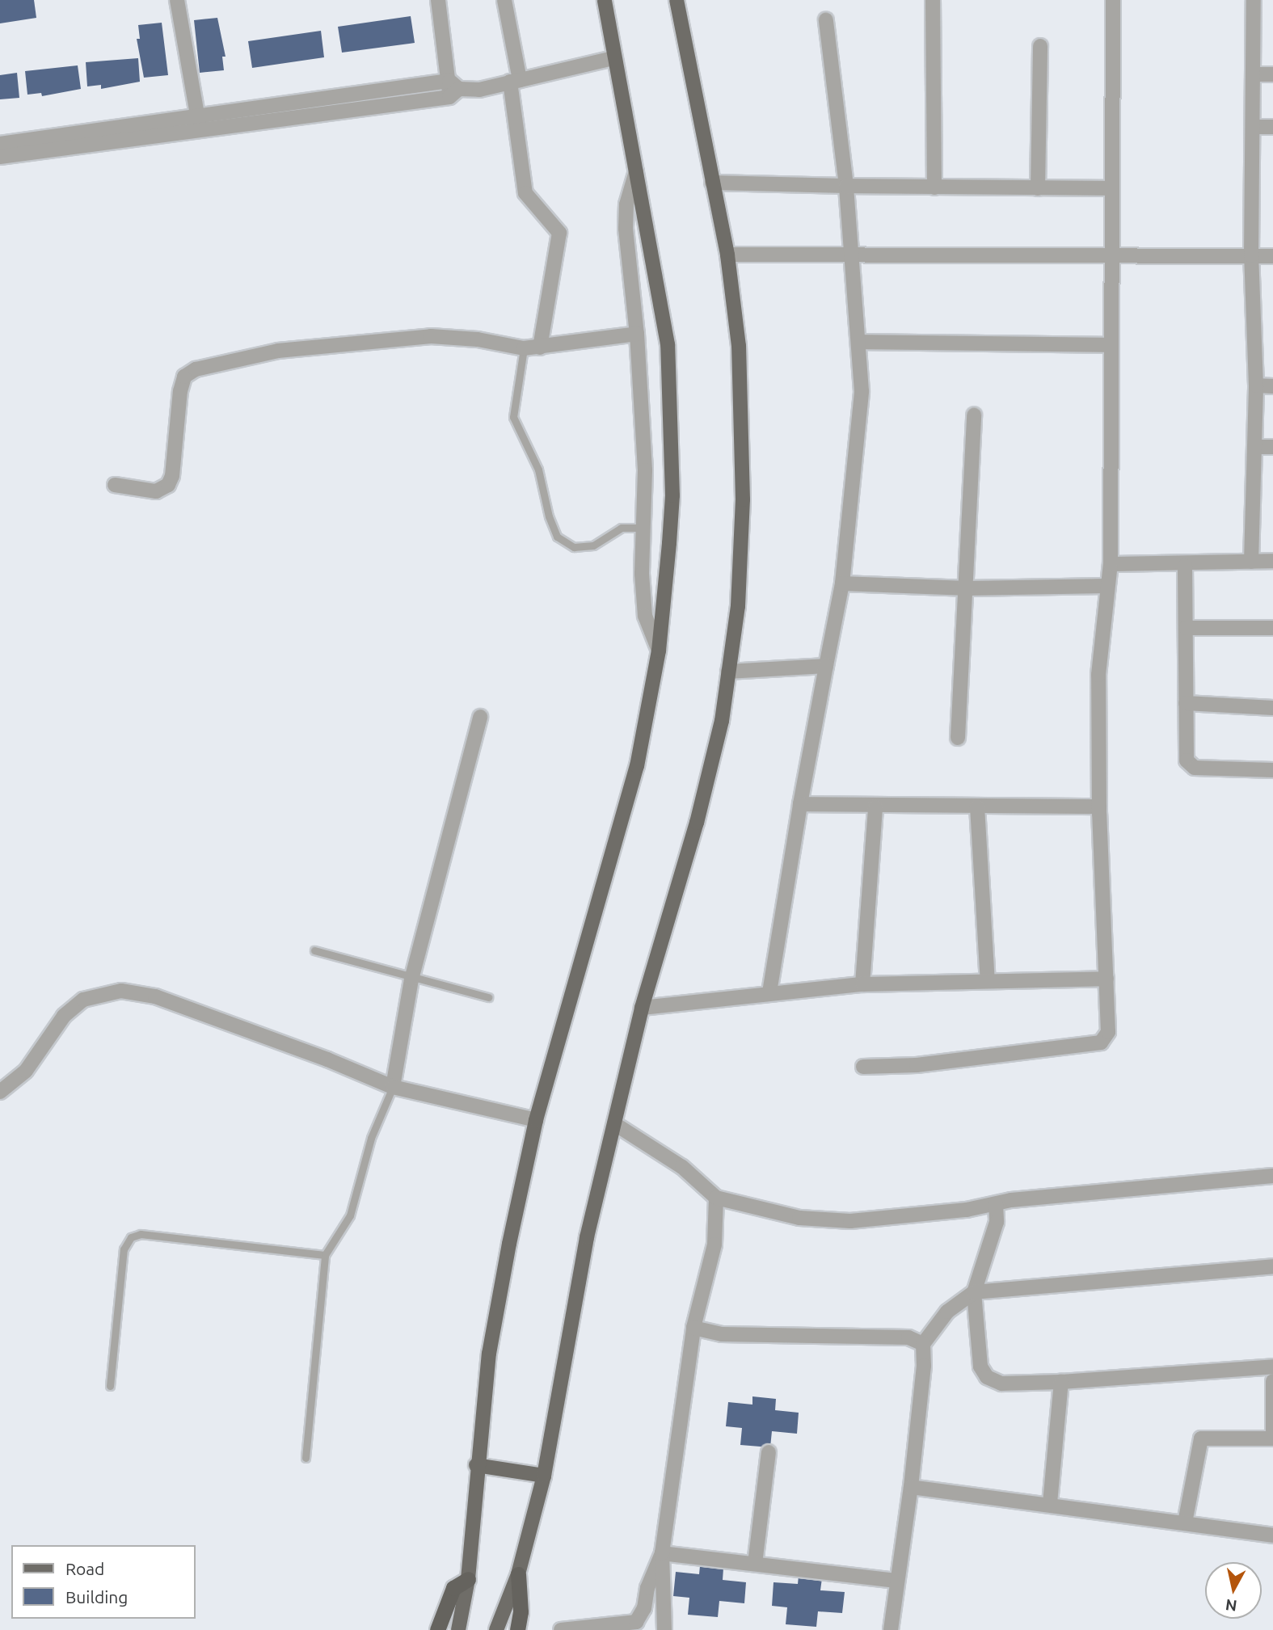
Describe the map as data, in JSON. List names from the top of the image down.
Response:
{
  "legend": ["Road", "Building"],
  "north": "bottom"
}
